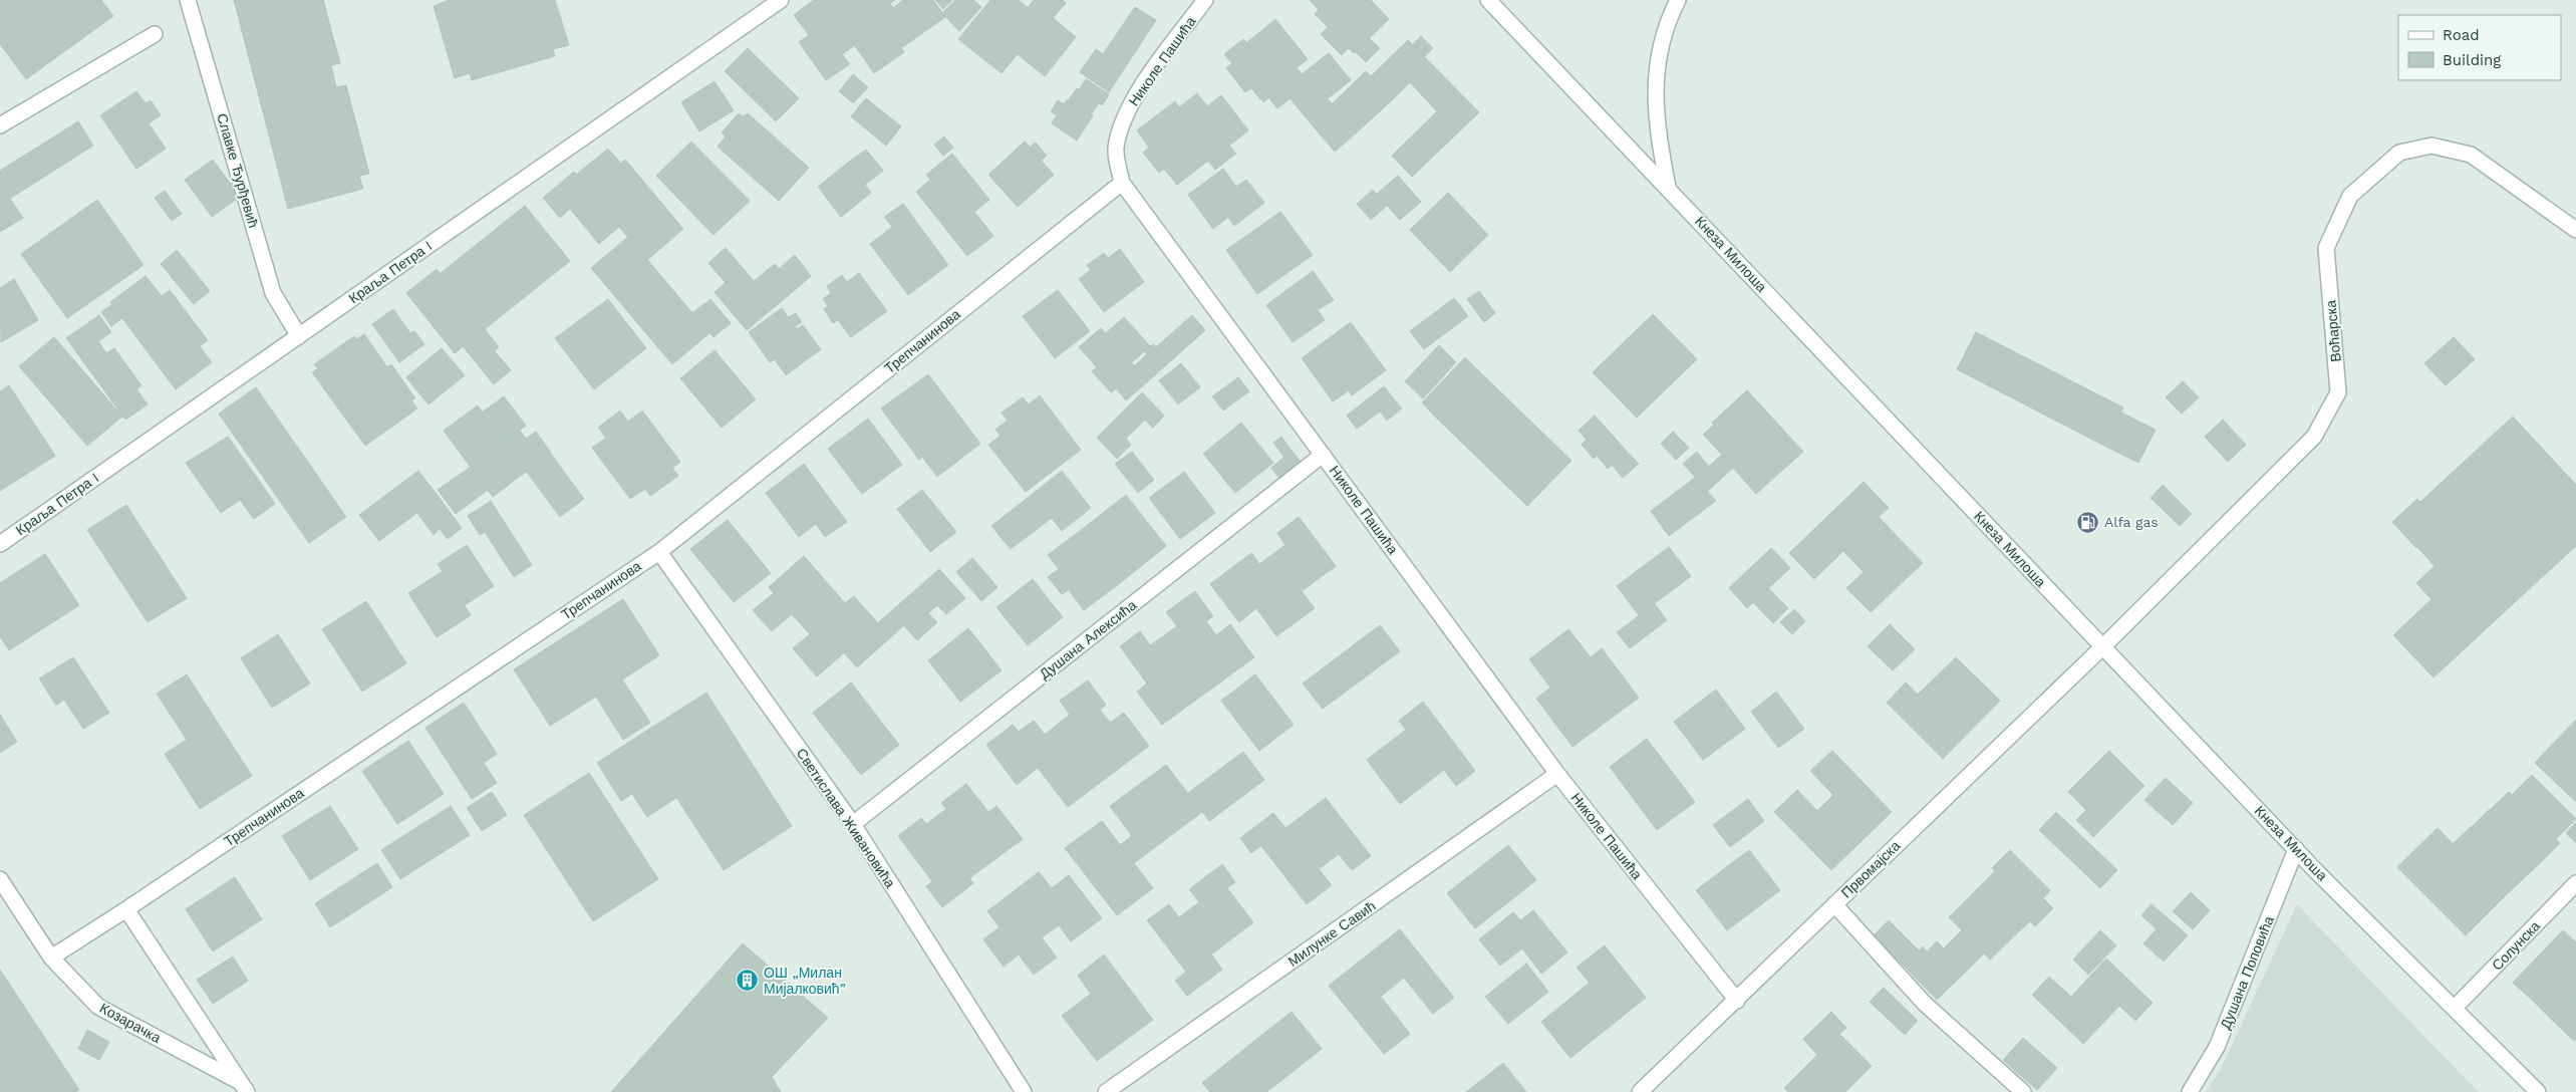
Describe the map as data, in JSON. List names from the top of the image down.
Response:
{
  "streets": {
    "street": [
      "Николе Пашића",
      "Славке Ђурђевић",
      "Кнеза Милоша",
      "Краља Петра I",
      "Воћарска",
      "Трепчанинова",
      "Душана Алексића",
      "Светислава Живановића",
      "Првомајска",
      "Милунке Савић",
      "Солунска",
      "Душана Поповића",
      "Козарачка"
    ]
  },
  "crossings": [
    ["Николе Пашића", "Трепчанинова"],
    ["Николе Пашића", "Душана Алексића"],
    ["Николе Пашића", "Првомајска"],
    ["Николе Пашића", "Милунке Савић"],
    ["Славке Ђурђевић", "Краља Петра I"],
    ["Кнеза Милоша", "Воћарска"],
    ["Кнеза Милоша", "Првомајска"],
    ["Кнеза Милоша", "Солунска"],
    ["Кнеза Милоша", "Душана Поповића"],
    ["Воћарска", "Првомајска"],
    ["Трепчанинова", "Светислава Живановића"],
    ["Трепчанинова", "Козарачка"],
    ["Душана Алексића", "Светислава Живановића"]
  ],
  "places": {
    "fuel station": ["Alfa gas"],
    "building": ["ОШ „Милан Мијалковић”"]
  },
  "legend": ["Road", "Building"]
}
